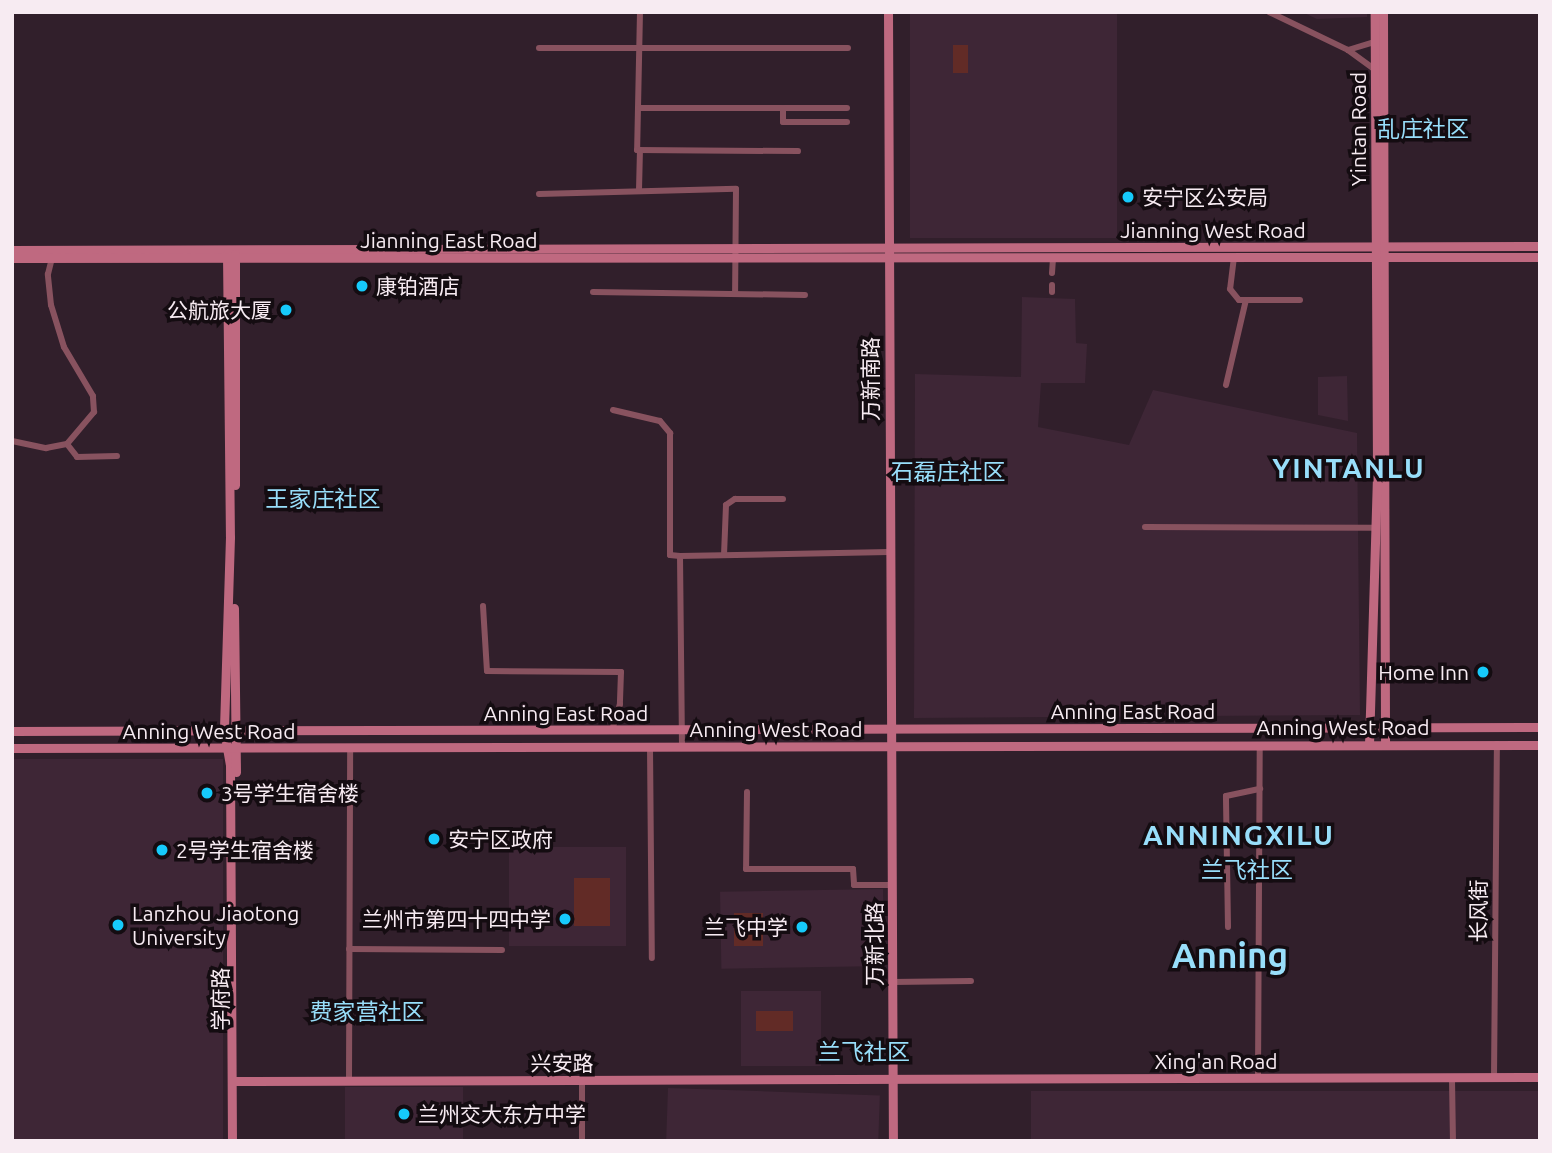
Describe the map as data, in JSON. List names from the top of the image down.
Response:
{
  "streets": {
    "main road": [
      "Yintan Road",
      "Jianning West Road",
      "Jianning East Road",
      "万新南路",
      "Anning East Road",
      "Anning West Road",
      "万新北路",
      "学府路",
      "Xing'an Road",
      "兴安路"
    ],
    "street": ["长风街"]
  },
  "crossings": [
    ["Yintan Road", "Jianning West Road"],
    ["Jianning West Road", "Jianning East Road"],
    ["Jianning West Road", "万新南路"],
    ["Jianning East Road", "万新南路"],
    ["Jianning East Road", "学府路"],
    ["万新南路", "Anning East Road"],
    ["万新南路", "Anning West Road"],
    ["万新南路", "万新北路"],
    ["Anning East Road", "学府路"],
    ["Anning West Road", "长风街"],
    ["Anning West Road", "万新北路"],
    ["Anning West Road", "学府路"],
    ["长风街", "Xing'an Road"],
    ["万新北路", "Xing'an Road"],
    ["万新北路", "兴安路"],
    ["学府路", "兴安路"],
    ["Xing'an Road", "兴安路"]
  ],
  "districts": [
    "乱庄社区",
    "YINTANLU",
    "石磊庄社区",
    "王家庄社区",
    "ANNINGXILU",
    "兰飞社区",
    "Anning",
    "费家营社区",
    "兰飞社区"
  ],
  "places": [
    "安宁区公安局",
    "康铂酒店",
    "公航旅大厦",
    "Home Inn",
    "3号学生宿舍楼",
    "安宁区政府",
    "2号学生宿舍楼",
    "兰州市第四十四中学",
    "Lanzhou Jiaotong University",
    "兰飞中学",
    "兰州交大东方中学"
  ]
}
